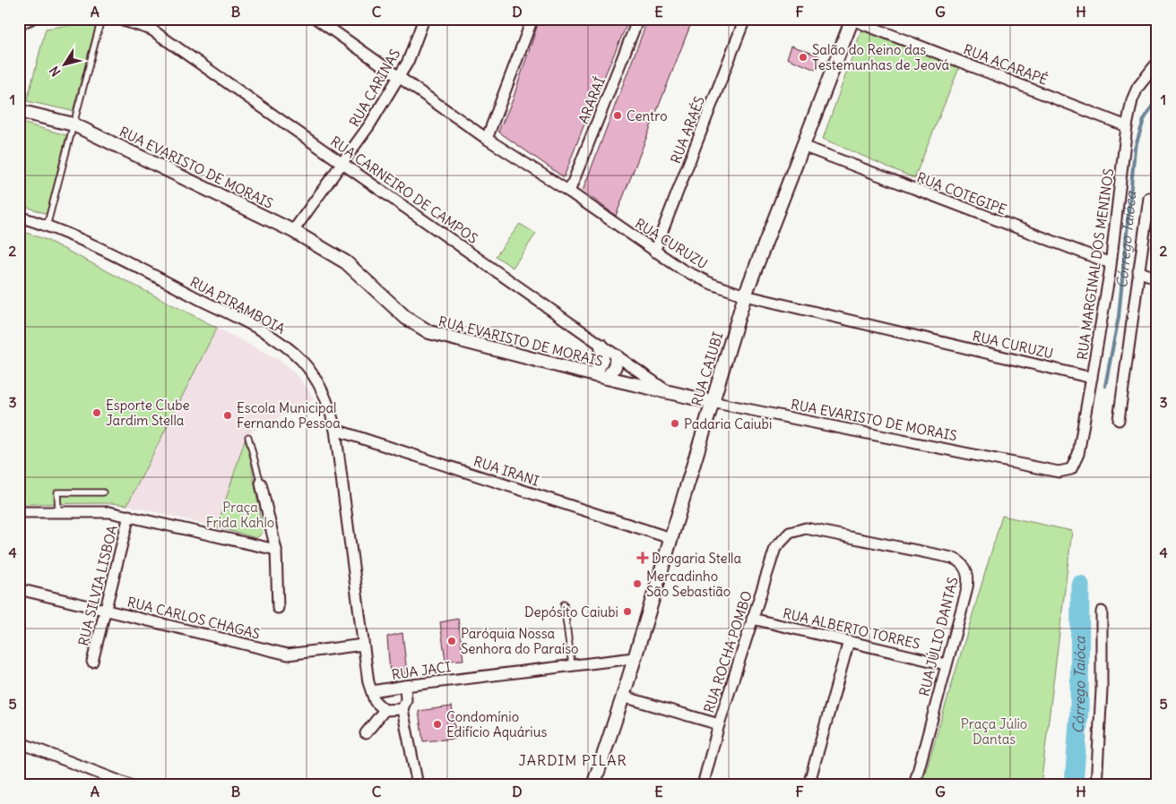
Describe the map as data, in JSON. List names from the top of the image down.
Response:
{
  "streets": {
    "street": [
      "RUA ACARAPÉ",
      "RUA CARINAS",
      "ARARAÍ",
      "RUA ARAÉS",
      "RUA EVARISTO DE MORAIS",
      "RUA CARNEIRO DE CAMPOS",
      "RUA COTEGIPE",
      "RUA CURUZU",
      "RUA MARGINAL DOS MENINOS",
      "RUA PIRAMBOIA",
      "RUA CAIUBI",
      "RUA IRANI",
      "RUA SILVIA LISBOA",
      "RUA CARLOS CHAGAS",
      "RUA ALBERTO TORRES",
      "RUA JÚLIO DANTAS",
      "RUA ROCHA POMBO",
      "RUA JACI"
    ]
  },
  "crossings": [
    ["RUA ACARAPÉ", "RUA MARGINAL DOS MENINOS"],
    ["RUA ACARAPÉ", "RUA CAIUBI"],
    ["RUA CARINAS", "RUA EVARISTO DE MORAIS"],
    ["RUA CARINAS", "RUA CARNEIRO DE CAMPOS"],
    ["RUA CARINAS", "RUA CURUZU"],
    ["ARARAÍ", "RUA CURUZU"],
    ["RUA ARAÉS", "RUA CURUZU"],
    ["RUA EVARISTO DE MORAIS", "RUA CARNEIRO DE CAMPOS"],
    ["RUA EVARISTO DE MORAIS", "RUA MARGINAL DOS MENINOS"],
    ["RUA EVARISTO DE MORAIS", "RUA CAIUBI"],
    ["RUA COTEGIPE", "RUA MARGINAL DOS MENINOS"],
    ["RUA COTEGIPE", "RUA CAIUBI"],
    ["RUA CURUZU", "RUA MARGINAL DOS MENINOS"],
    ["RUA CURUZU", "RUA CAIUBI"],
    ["RUA PIRAMBOIA", "RUA IRANI"],
    ["RUA PIRAMBOIA", "RUA CARLOS CHAGAS"],
    ["RUA PIRAMBOIA", "RUA JACI"],
    ["RUA CAIUBI", "RUA IRANI"],
    ["RUA CAIUBI", "RUA JACI"],
    ["RUA SILVIA LISBOA", "RUA CARLOS CHAGAS"],
    ["RUA ALBERTO TORRES", "RUA JÚLIO DANTAS"],
    ["RUA ALBERTO TORRES", "RUA ROCHA POMBO"],
    ["RUA JÚLIO DANTAS", "RUA ROCHA POMBO"]
  ],
  "districts": ["JARDIM PILAR"],
  "water": ["Córrego Taióca"],
  "parks": ["Praça Frida Kahlo", "Praça Júlio Dantas"],
  "places": {
    "other": [
      "Salão do Reino das Testemunhas de Jeová",
      "Centro",
      "Esporte Clube Jardim Stella",
      "Escola Municipal Fernando Pessoa",
      "Padaria Caiubi",
      "Mercadinho São Sebastião",
      "Depósito Caiubi",
      "Paróquia Nossa Senhora do Paraíso",
      "Condomínio Edifício Aquárius"
    ],
    "health": ["Drogaria Stella"]
  },
  "north": "bottom left",
  "grid": {
    "columns": [
      "A",
      "B",
      "C",
      "D",
      "E",
      "F",
      "G",
      "H"
    ],
    "rows": [
      "1",
      "2",
      "3",
      "4",
      "5"
    ]
  }
}
